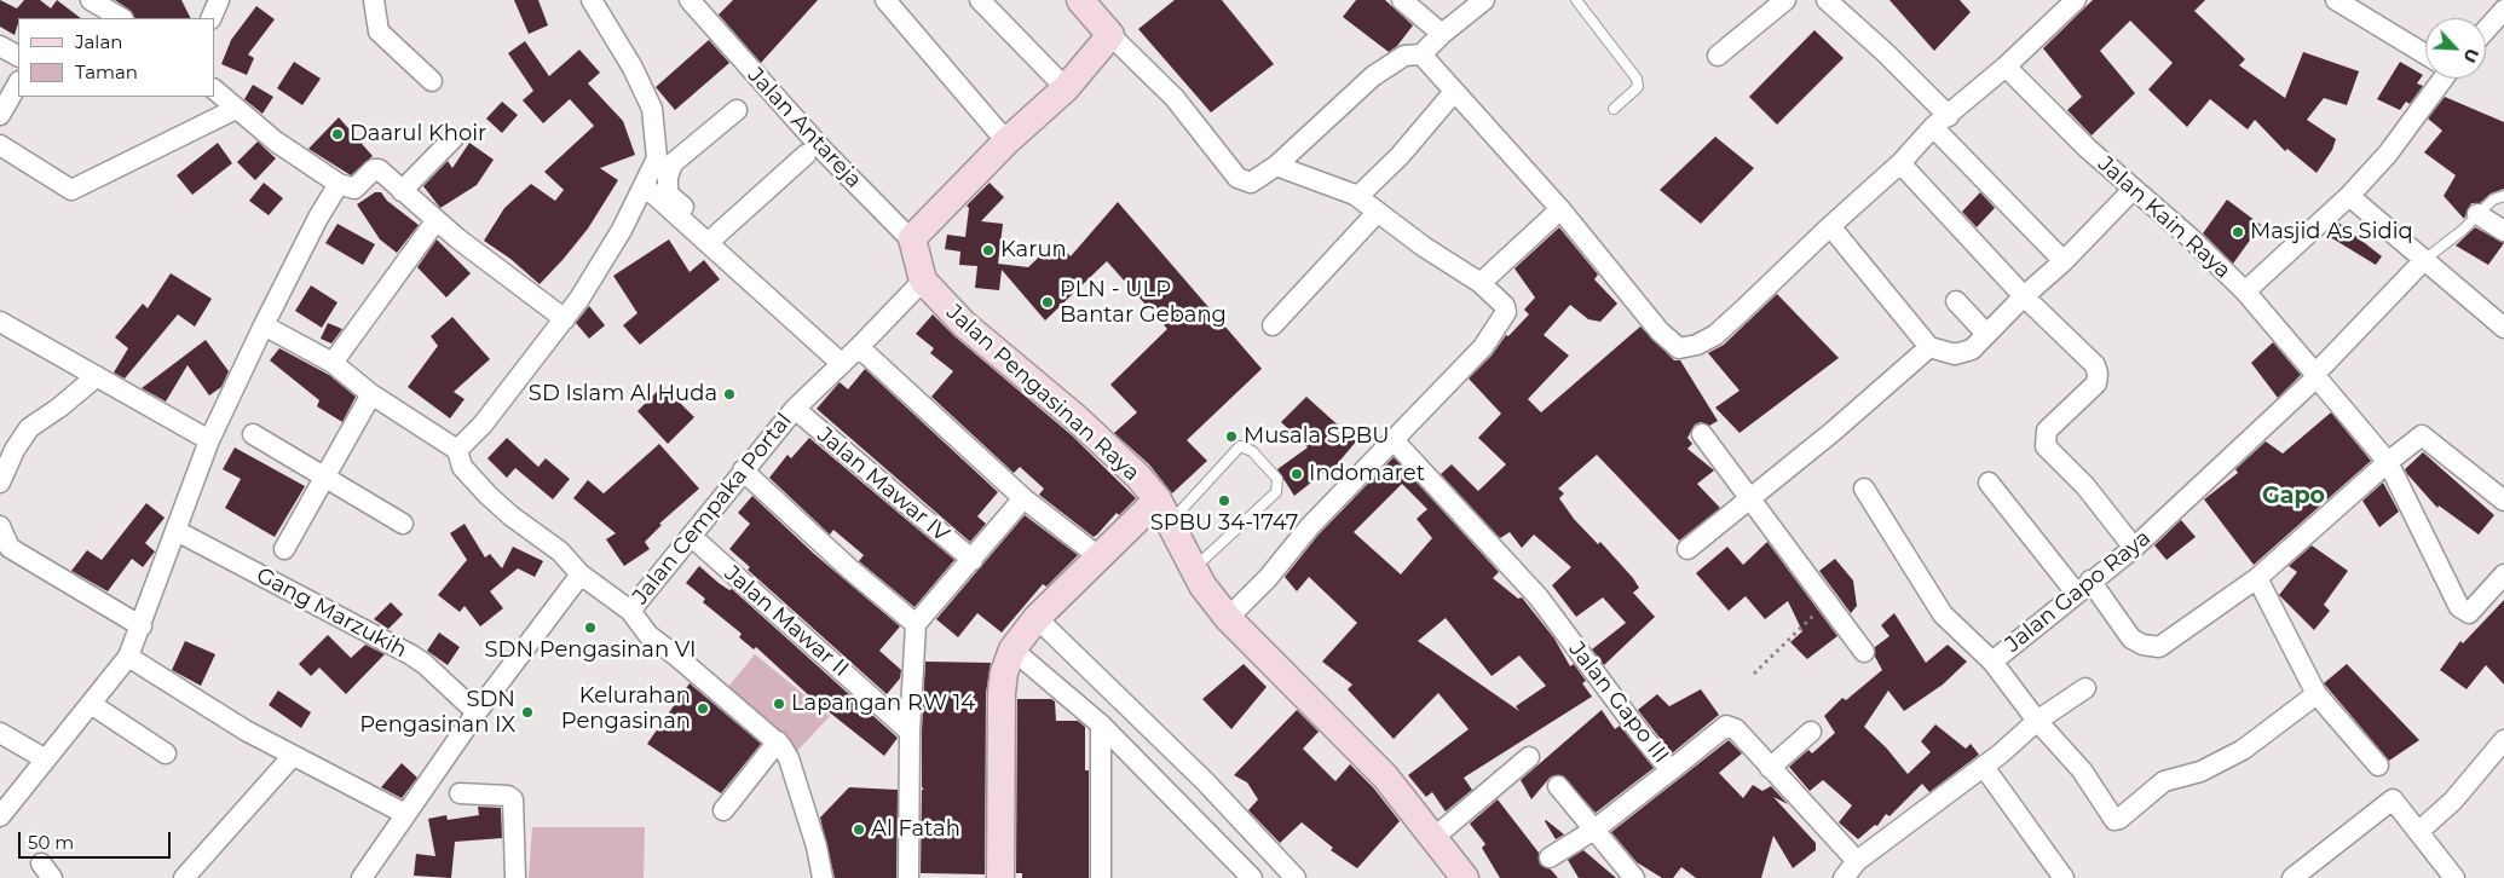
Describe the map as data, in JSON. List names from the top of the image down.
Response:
{
  "streets": {
    "street": [
      "Jalan Antareja",
      "Jalan Kain Raya",
      "Jalan Pengasinan Raya",
      "Jalan Mawar IV",
      "Jalan Cempaka Portal",
      "Jalan Gapo Raya",
      "Gang Marzukih",
      "Jalan Mawar II",
      "Jalan Gapo III"
    ]
  },
  "crossings": [
    ["Jalan Antareja", "Jalan Pengasinan Raya"],
    ["Jalan Kain Raya", "Jalan Gapo Raya"],
    ["Jalan Pengasinan Raya", "Jalan Cempaka Portal"],
    ["Jalan Mawar IV", "Jalan Cempaka Portal"],
    ["Jalan Cempaka Portal", "Jalan Mawar II"]
  ],
  "districts": ["Gapo"],
  "places": [
    "Daarul Khoir",
    "Masjid As Sidiq",
    "Karun",
    "PLN - ULP Bantar Gebang",
    "SD Islam Al Huda",
    "Musala SPBU",
    "Indomaret",
    "SPBU 34-1747",
    "SDN Pengasinan VI",
    "Lapangan RW 14",
    "Kelurahan Pengasinan",
    "SDN Pengasinan IX",
    "Al Fatah"
  ],
  "legend": ["Jalan", "Taman"],
  "scale_bar": "50 m",
  "north": "bottom right"
}
